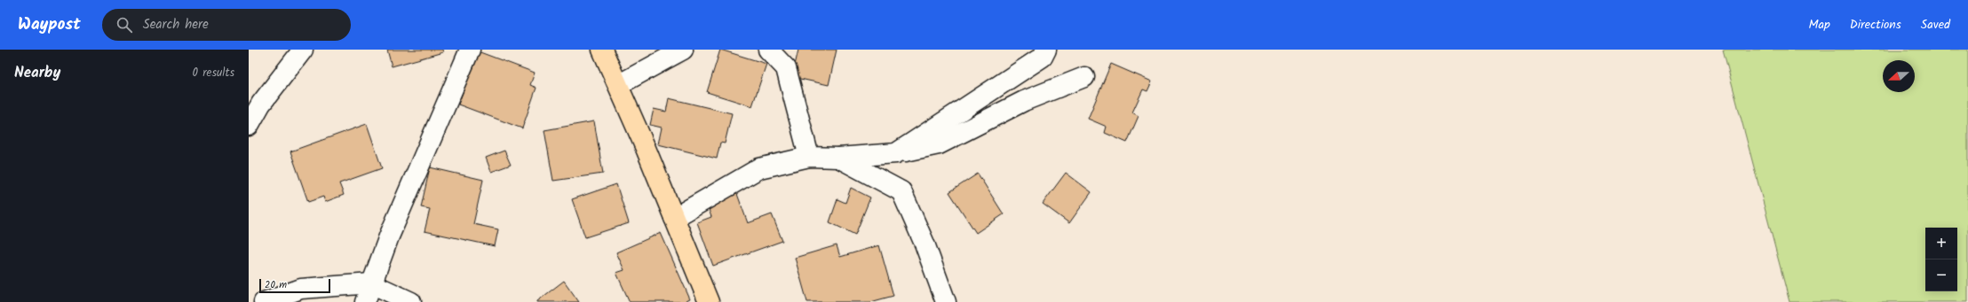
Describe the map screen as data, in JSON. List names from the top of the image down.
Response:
{
  "scale_bar": "20 m",
  "north": "left",
  "page": {
    "header": "Waypost",
    "search": "Search here",
    "nav": ["Map", "Directions", "Saved"],
    "heading": ["Nearby", "0 results"],
    "map_buttons": ["+", "−"],
    "scale": "20 m"
  }
}
